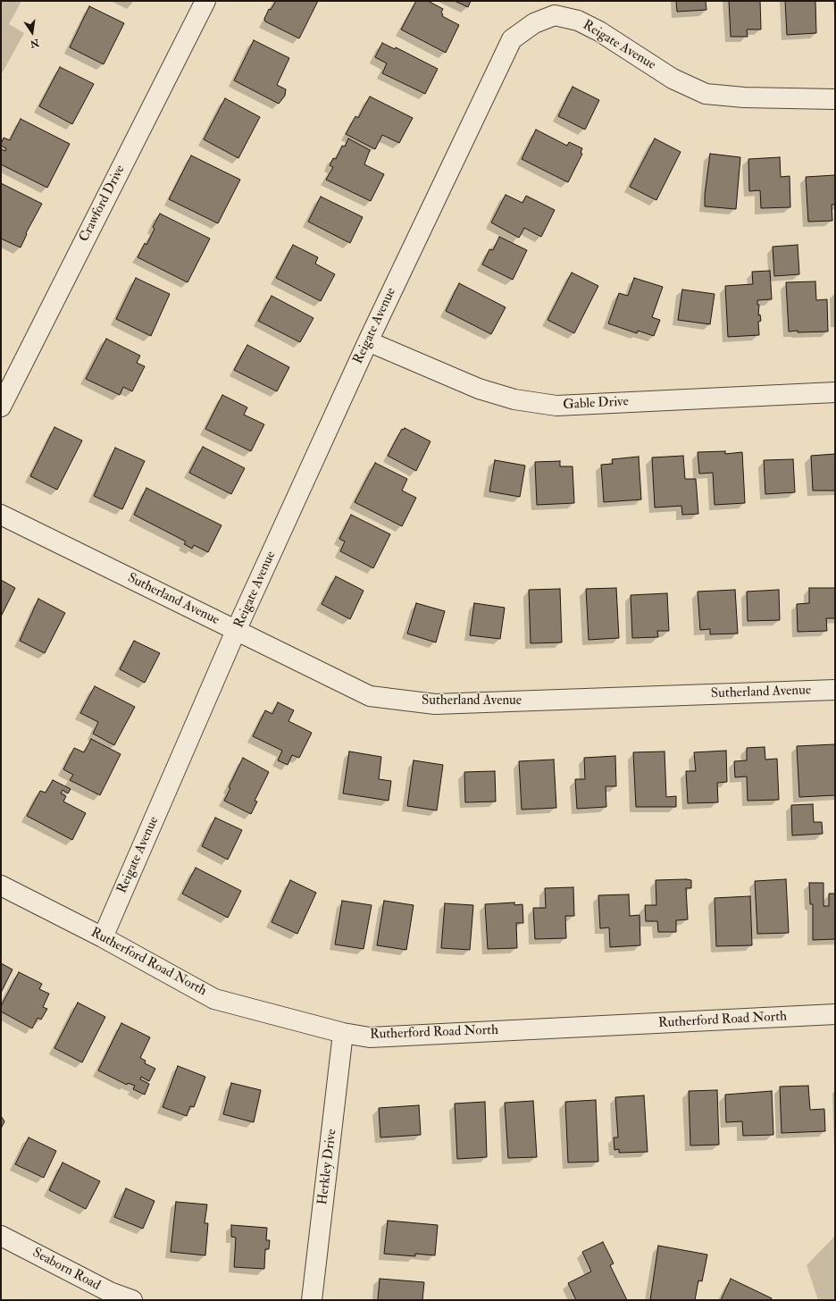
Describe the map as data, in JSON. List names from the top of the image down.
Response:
{
  "streets": {
    "street": [
      "Reigate Avenue",
      "Crawford Drive",
      "Gable Drive",
      "Sutherland Avenue",
      "Rutherford Road North",
      "Herkley Drive",
      "Seaborn Road"
    ]
  },
  "crossings": [
    ["Reigate Avenue", "Gable Drive"],
    ["Reigate Avenue", "Sutherland Avenue"],
    ["Reigate Avenue", "Rutherford Road North"],
    ["Rutherford Road North", "Herkley Drive"]
  ],
  "north": "bottom"
}
